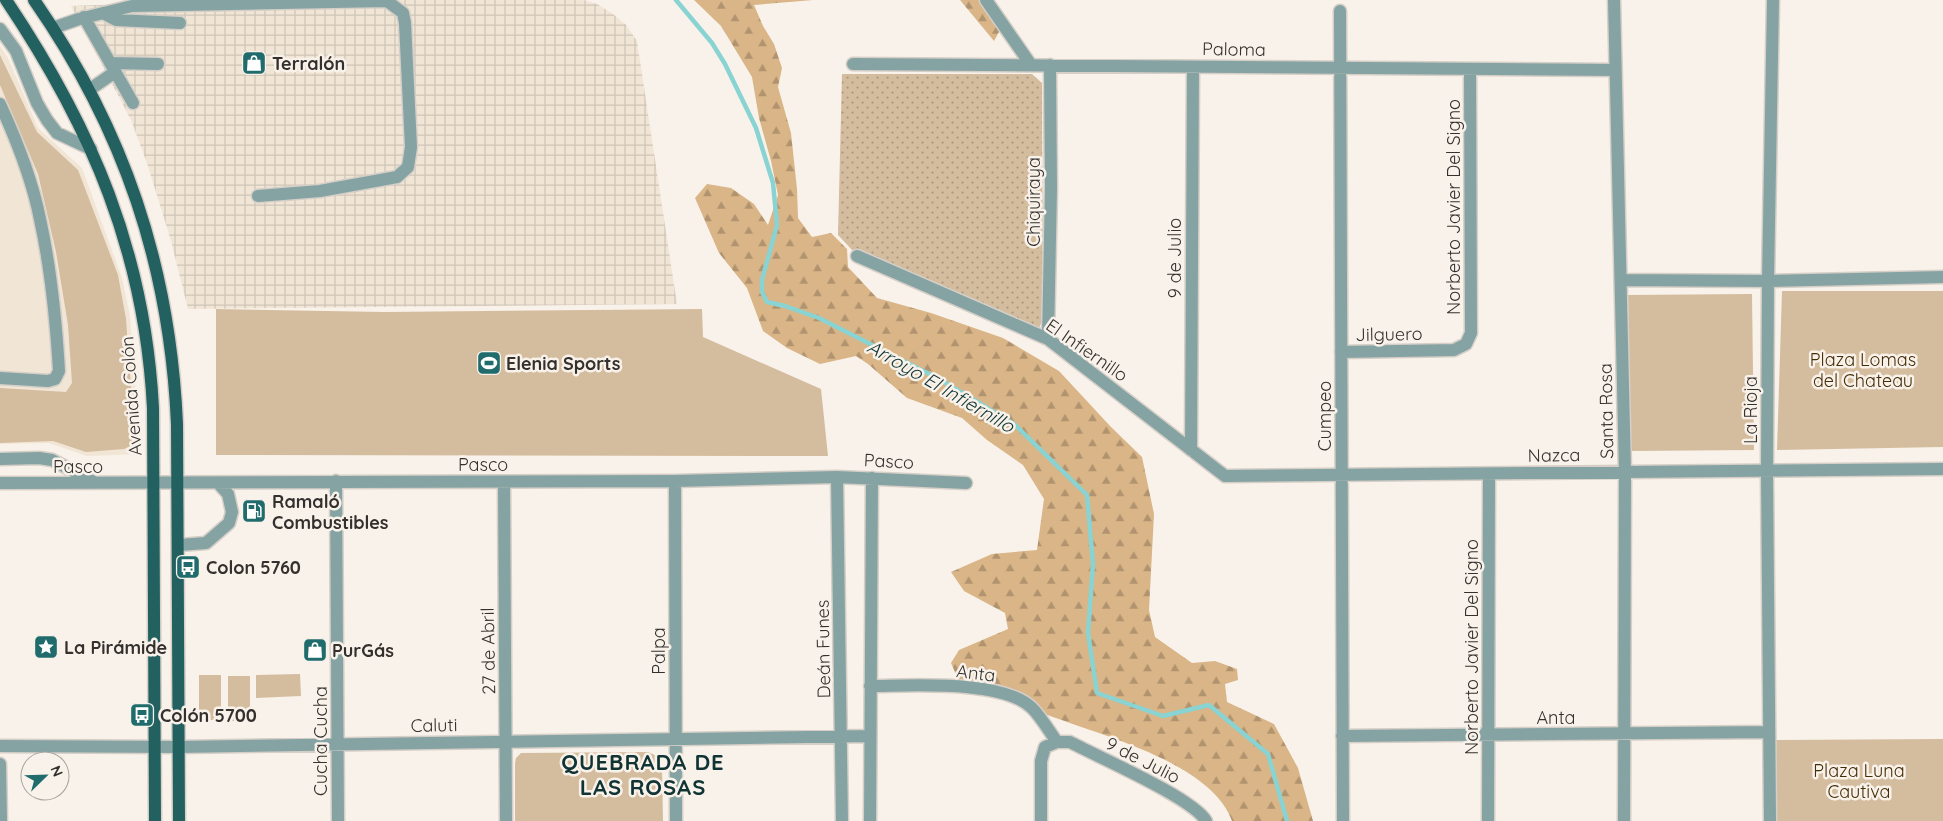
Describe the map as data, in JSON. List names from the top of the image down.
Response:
{
  "streets": {
    "main road": ["Avenida Colón"],
    "street": [
      "Paloma",
      "Chiquiraya",
      "Norberto Javier Del Signo",
      "9 de Julio",
      "Jilguero",
      "El Infiernillo",
      "La Rioja",
      "Santa Rosa",
      "Cumpeo",
      "Nazca",
      "Pasco",
      "Deán Funes",
      "27 de Abril",
      "Palpa",
      "Anta",
      "Caluti",
      "Cucha Cucha"
    ]
  },
  "crossings": [
    ["Paloma", "Chiquiraya"],
    ["Paloma", "Norberto Javier Del Signo"],
    ["Paloma", "9 de Julio"],
    ["Paloma", "Santa Rosa"],
    ["Paloma", "Cumpeo"],
    ["Chiquiraya", "El Infiernillo"],
    ["Norberto Javier Del Signo", "Jilguero"],
    ["Norberto Javier Del Signo", "Nazca"],
    ["Norberto Javier Del Signo", "Anta"],
    ["9 de Julio", "El Infiernillo"],
    ["9 de Julio", "Anta"],
    ["Jilguero", "Cumpeo"],
    ["El Infiernillo", "Nazca"],
    ["Avenida Colón", "Pasco"],
    ["Avenida Colón", "Caluti"],
    ["La Rioja", "Nazca"],
    ["La Rioja", "Anta"],
    ["Santa Rosa", "Nazca"],
    ["Santa Rosa", "Anta"],
    ["Cumpeo", "Nazca"],
    ["Cumpeo", "Anta"],
    ["Pasco", "Deán Funes"],
    ["Pasco", "27 de Abril"],
    ["Pasco", "Palpa"],
    ["Pasco", "Cucha Cucha"],
    ["Deán Funes", "Caluti"],
    ["27 de Abril", "Caluti"],
    ["Palpa", "Caluti"],
    ["Caluti", "Cucha Cucha"]
  ],
  "districts": ["QUEBRADA DE LAS ROSAS"],
  "water": ["Arroyo El Infiernillo"],
  "parks": ["Plaza Lomas del Chateau", "Plaza Luna Cautiva"],
  "places": {
    "shop": ["Terralón", "PurGás"],
    "sports": ["Elenia Sports"],
    "fuel station": ["Ramaló Combustibles"],
    "bus stop": ["Colon 5760", "Colón 5700"],
    "place": ["La Pirámide"]
  },
  "north": "top right"
}
